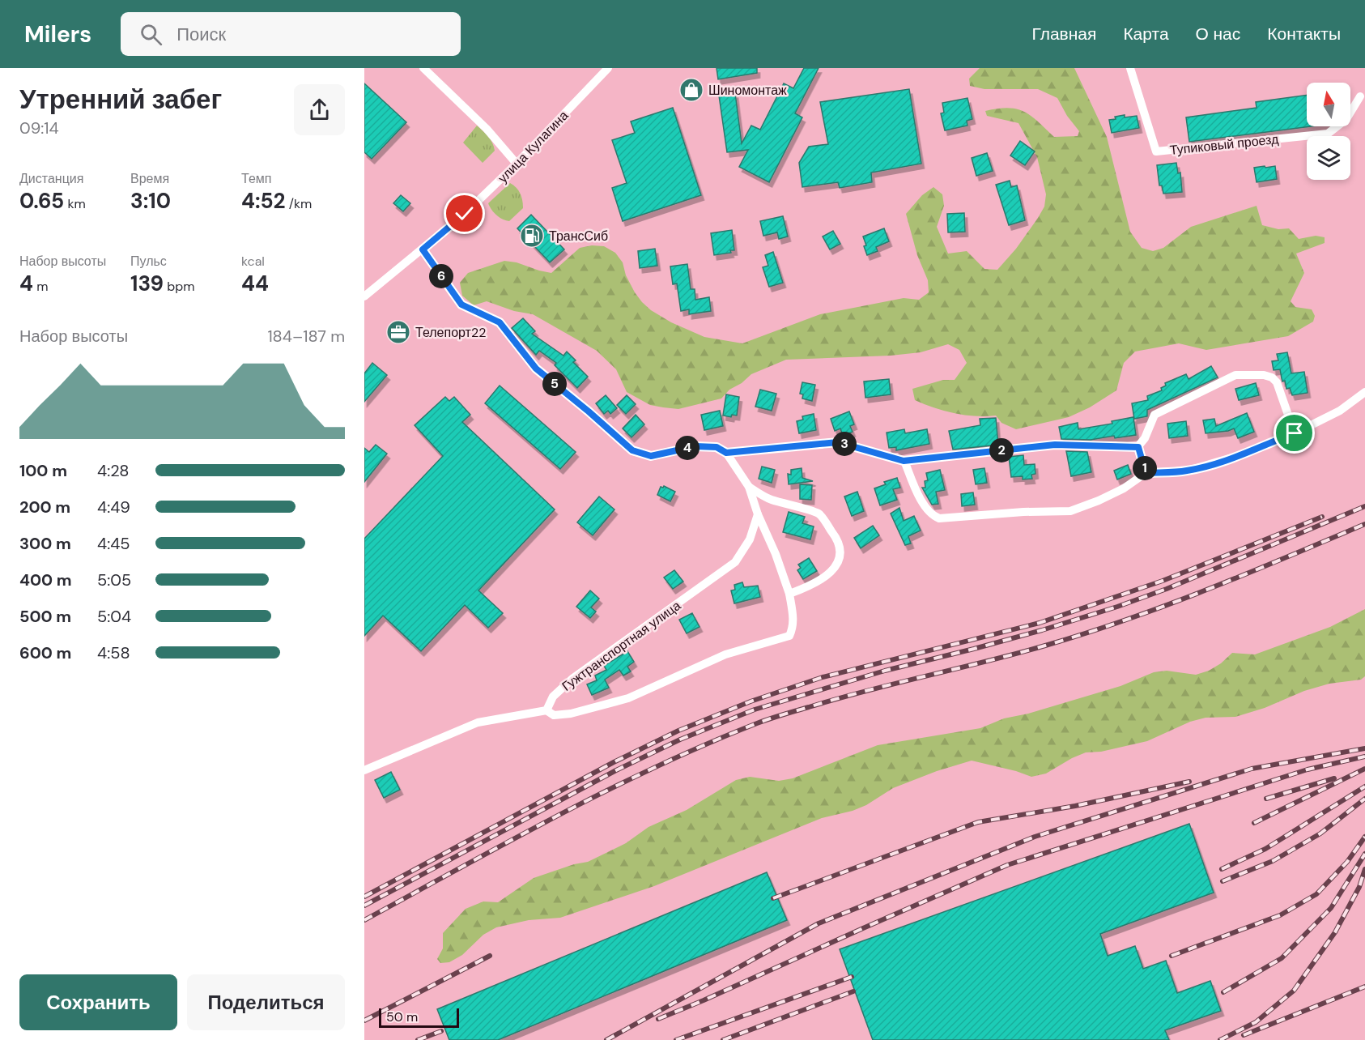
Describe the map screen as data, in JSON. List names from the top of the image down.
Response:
{
  "streets": {
    "street": ["Тупиковый проезд", "улица Кулагина", "Гужтранспортная улица"]
  },
  "places": {
    "shop": ["Шиномонтаж"],
    "fuel station": ["ТрансСиб"],
    "office": ["Телепорт22"]
  },
  "scale_bar": "50 m",
  "north": "top",
  "page": {
    "header": "Milers",
    "search": "Поиск",
    "nav": [
      "Главная",
      "Карта",
      "О нас",
      "Контакты"
    ],
    "heading": ["Утренний забег", "09:14"],
    "stats": [
      ["Дистанция", "0.65 km"],
      ["Время", "3:10"],
      ["Темп", "4:52 /km"],
      ["Набор высоты", "4 m"],
      ["Пульс", "139 bpm"],
      ["kcal", "44"]
    ],
    "pins": [
      "6",
      "5",
      "3",
      "4",
      "2",
      "1"
    ],
    "chart": ["Набор высоты", "184–187 m"],
    "list": [
      {
        "name": "100 m",
        "note": "4:28"
      },
      {
        "name": "200 m",
        "note": "4:49"
      },
      {
        "name": "300 m",
        "note": "4:45"
      },
      {
        "name": "400 m",
        "note": "5:05"
      },
      {
        "name": "500 m",
        "note": "5:04"
      },
      {
        "name": "600 m",
        "note": "4:58"
      }
    ],
    "buttons": ["Сохранить", "Поделиться"],
    "scale": "50 m"
  }
}
